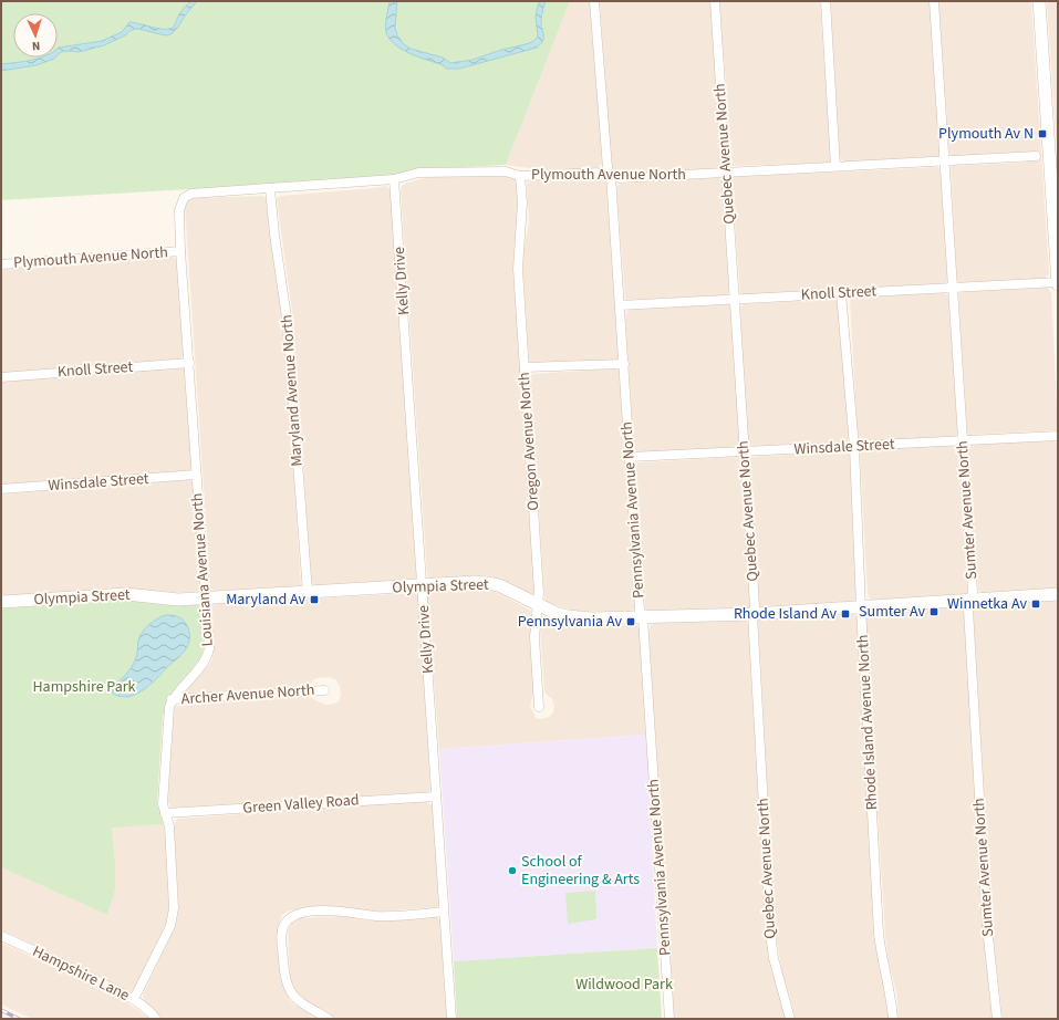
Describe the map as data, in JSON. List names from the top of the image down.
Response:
{
  "streets": {
    "street": [
      "Quebec Avenue North",
      "Plymouth Avenue North",
      "Kelly Drive",
      "Knoll Street",
      "Maryland Avenue North",
      "Oregon Avenue North",
      "Winsdale Street",
      "Pennsylvania Avenue North",
      "Sumter Avenue North",
      "Louisiana Avenue North",
      "Olympia Street",
      "Archer Avenue North",
      "Rhode Island Avenue North",
      "Green Valley Road",
      "Hampshire Lane"
    ]
  },
  "crossings": [
    ["Quebec Avenue North", "Plymouth Avenue North"],
    ["Quebec Avenue North", "Knoll Street"],
    ["Quebec Avenue North", "Winsdale Street"],
    ["Quebec Avenue North", "Olympia Street"],
    ["Plymouth Avenue North", "Kelly Drive"],
    ["Plymouth Avenue North", "Maryland Avenue North"],
    ["Plymouth Avenue North", "Oregon Avenue North"],
    ["Plymouth Avenue North", "Pennsylvania Avenue North"],
    ["Plymouth Avenue North", "Sumter Avenue North"],
    ["Plymouth Avenue North", "Louisiana Avenue North"],
    ["Kelly Drive", "Olympia Street"],
    ["Kelly Drive", "Green Valley Road"],
    ["Knoll Street", "Pennsylvania Avenue North"],
    ["Knoll Street", "Sumter Avenue North"],
    ["Knoll Street", "Louisiana Avenue North"],
    ["Knoll Street", "Rhode Island Avenue North"],
    ["Maryland Avenue North", "Olympia Street"],
    ["Oregon Avenue North", "Olympia Street"],
    ["Winsdale Street", "Pennsylvania Avenue North"],
    ["Winsdale Street", "Sumter Avenue North"],
    ["Winsdale Street", "Louisiana Avenue North"],
    ["Winsdale Street", "Rhode Island Avenue North"],
    ["Pennsylvania Avenue North", "Olympia Street"],
    ["Sumter Avenue North", "Olympia Street"],
    ["Louisiana Avenue North", "Olympia Street"],
    ["Louisiana Avenue North", "Archer Avenue North"],
    ["Olympia Street", "Rhode Island Avenue North"]
  ],
  "parks": ["Hampshire Park", "Wildwood Park"],
  "places": {
    "transit": [
      "Plymouth Av N",
      "Maryland Av",
      "Winnetka Av",
      "Sumter Av",
      "Rhode Island Av",
      "Pennsylvania Av"
    ],
    "other": ["School of Engineering & Arts"]
  },
  "north": "bottom"
}
